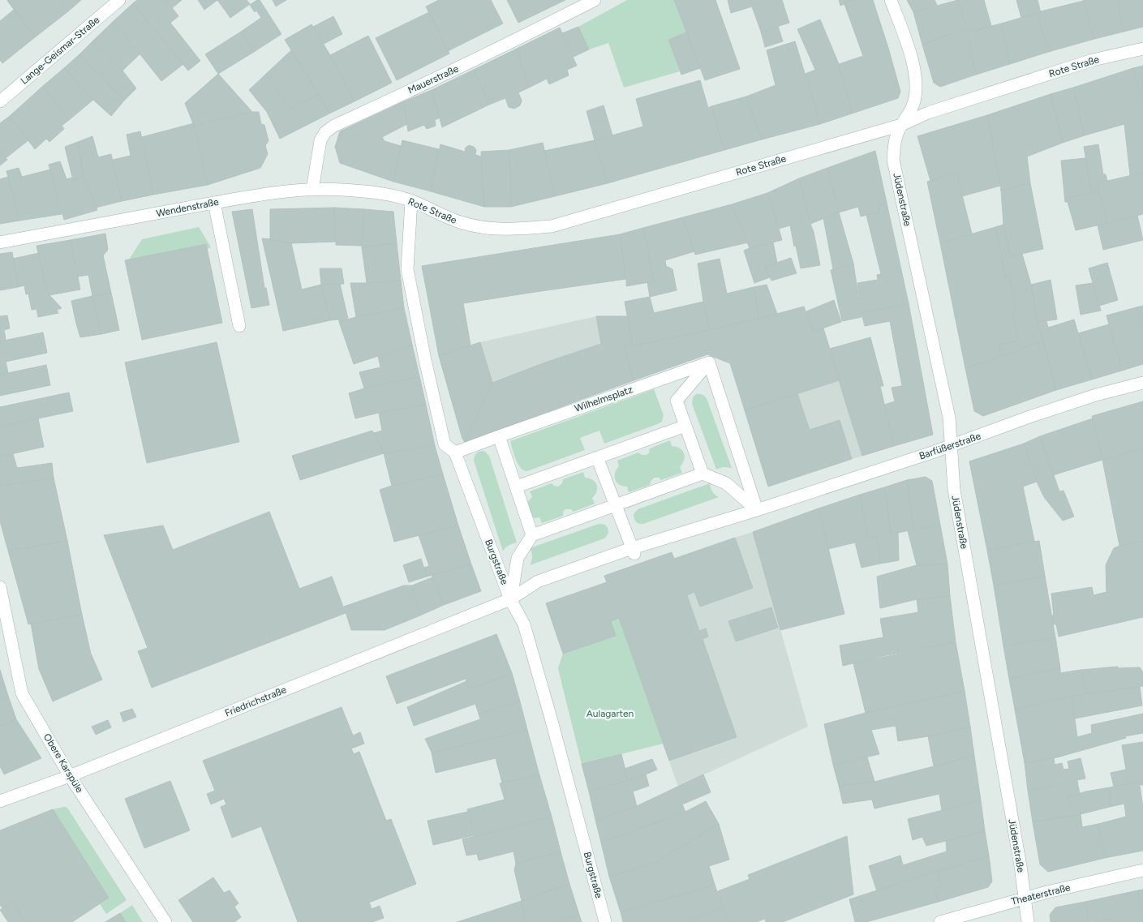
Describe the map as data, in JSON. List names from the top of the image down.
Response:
{
  "streets": {
    "street": [
      "Lange-Geismar-Straße",
      "Rote Straße",
      "Mauerstraße",
      "Jüdenstraße",
      "Wendenstraße",
      "Wilhelmsplatz",
      "Barfüßerstraße",
      "Burgstraße",
      "Friedrichstraße",
      "Obere Karspüle",
      "Theaterstraße"
    ]
  },
  "crossings": [
    ["Rote Straße", "Jüdenstraße"],
    ["Rote Straße", "Wendenstraße"],
    ["Rote Straße", "Burgstraße"],
    ["Mauerstraße", "Wendenstraße"],
    ["Jüdenstraße", "Barfüßerstraße"],
    ["Jüdenstraße", "Theaterstraße"],
    ["Wilhelmsplatz", "Burgstraße"],
    ["Burgstraße", "Friedrichstraße"],
    ["Friedrichstraße", "Obere Karspüle"]
  ],
  "parks": ["Aulagarten"]
}
